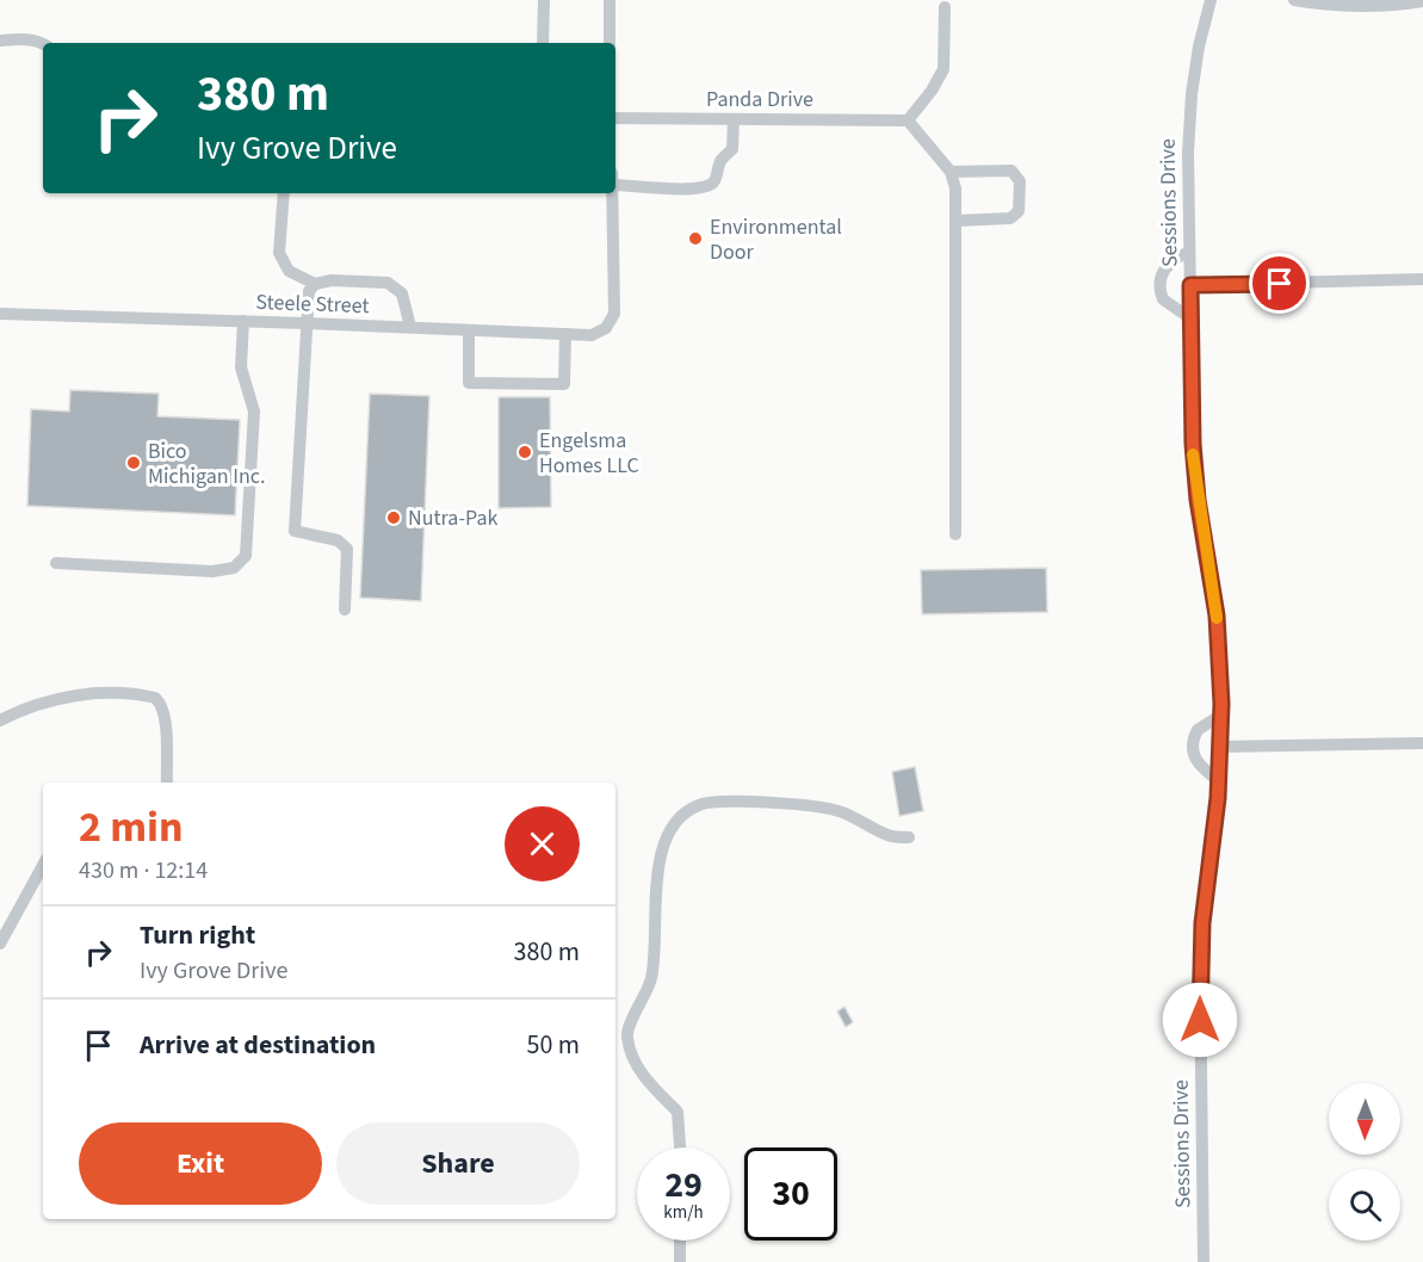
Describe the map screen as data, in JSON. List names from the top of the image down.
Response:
{
  "streets": {
    "street": ["Panda Drive", "Sessions Drive", "Steele Street"]
  },
  "places": [
    "Environmental Door",
    "Engelsma Homes LLC",
    "Bico Michigan Inc.",
    "Nutra-Pak"
  ],
  "north": "bottom",
  "page": {
    "turn": ["380 m", "Ivy Grove Drive"],
    "heading": ["2 min", "430 m · 12:14"],
    "list": [
      {
        "name": "Turn right",
        "note": "Ivy Grove Drive",
        "value": "380 m"
      },
      {
        "name": "Arrive at destination",
        "value": "50 m"
      }
    ],
    "buttons": ["Exit", "Share"],
    "speed": "29 km/h",
    "limit": "30"
  }
}
